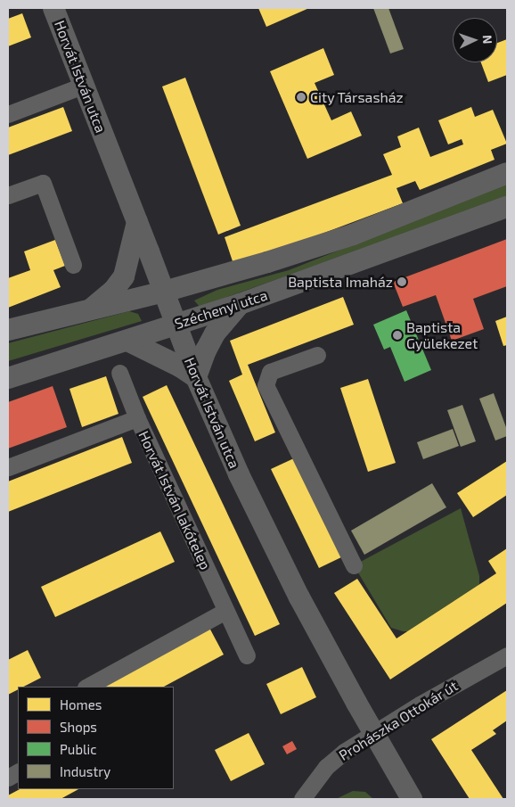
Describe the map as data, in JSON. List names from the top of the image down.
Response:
{
  "streets": {
    "main road": ["Horvát István utca", "Széchenyi utca"],
    "street": ["Horvát István lakótelep", "Prohászka Ottokár út"]
  },
  "crossings": [
    ["Horvát István utca", "Széchenyi utca"],
    ["Horvát István utca", "Prohászka Ottokár út"]
  ],
  "places": ["City Társasház", "Baptista Imaház", "Baptista Gyülekezet"],
  "legend": [
    "Homes",
    "Shops",
    "Public",
    "Industry"
  ],
  "north": "right"
}
